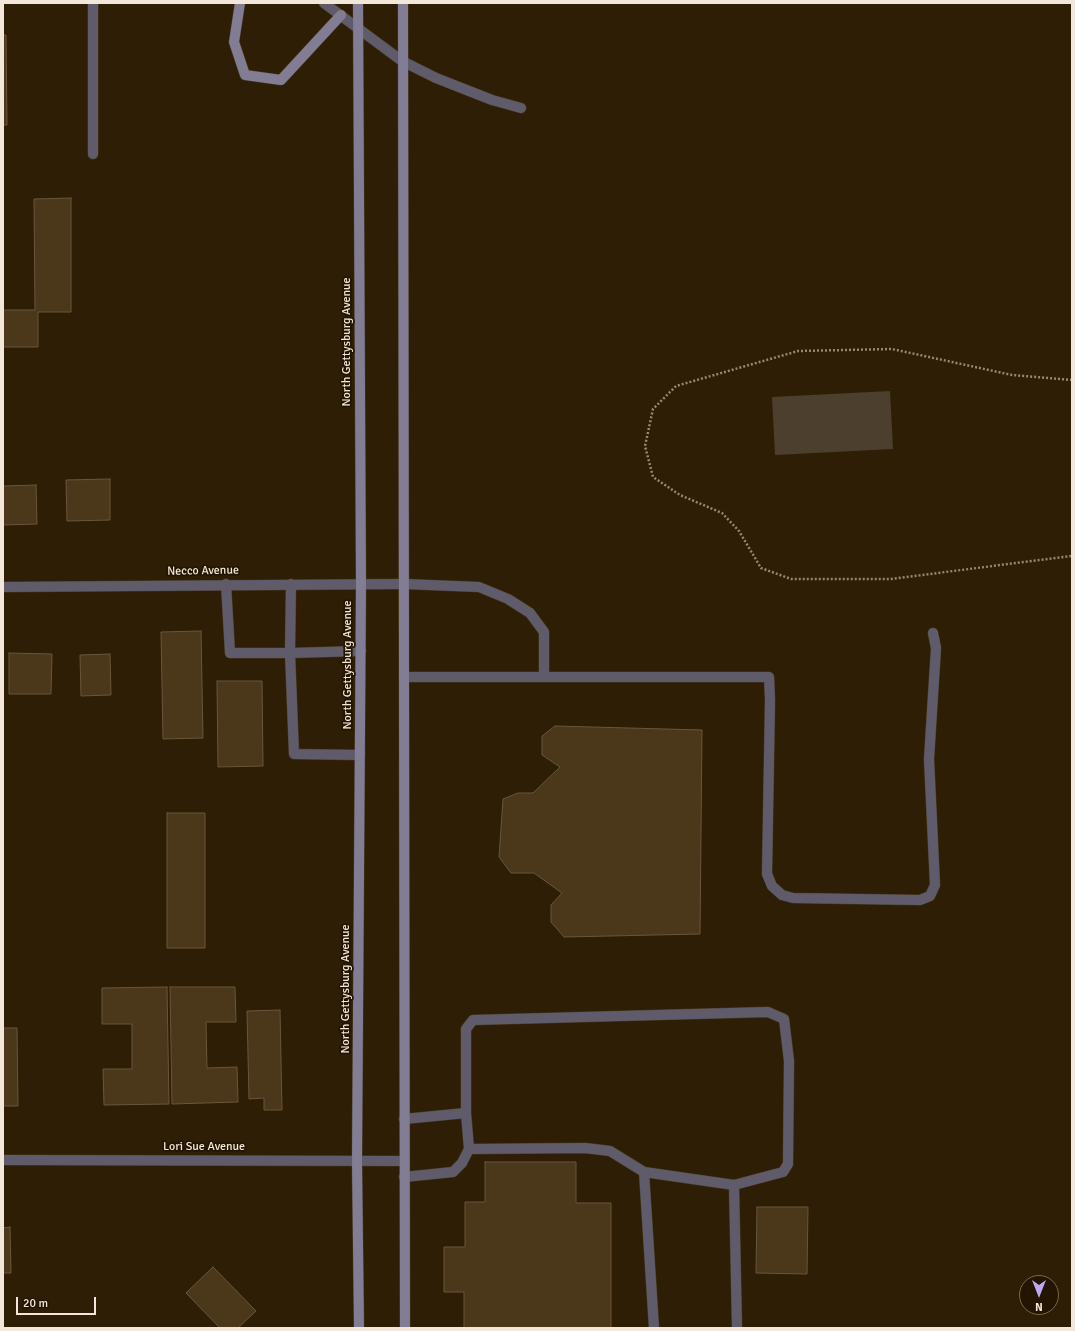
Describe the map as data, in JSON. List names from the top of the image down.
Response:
{
  "streets": {
    "main road": ["North Gettysburg Avenue"],
    "street": ["Necco Avenue", "Lori Sue Avenue"]
  },
  "crossings": [
    ["North Gettysburg Avenue", "Necco Avenue"],
    ["North Gettysburg Avenue", "Lori Sue Avenue"]
  ],
  "scale_bar": "20 m",
  "north": "bottom"
}
